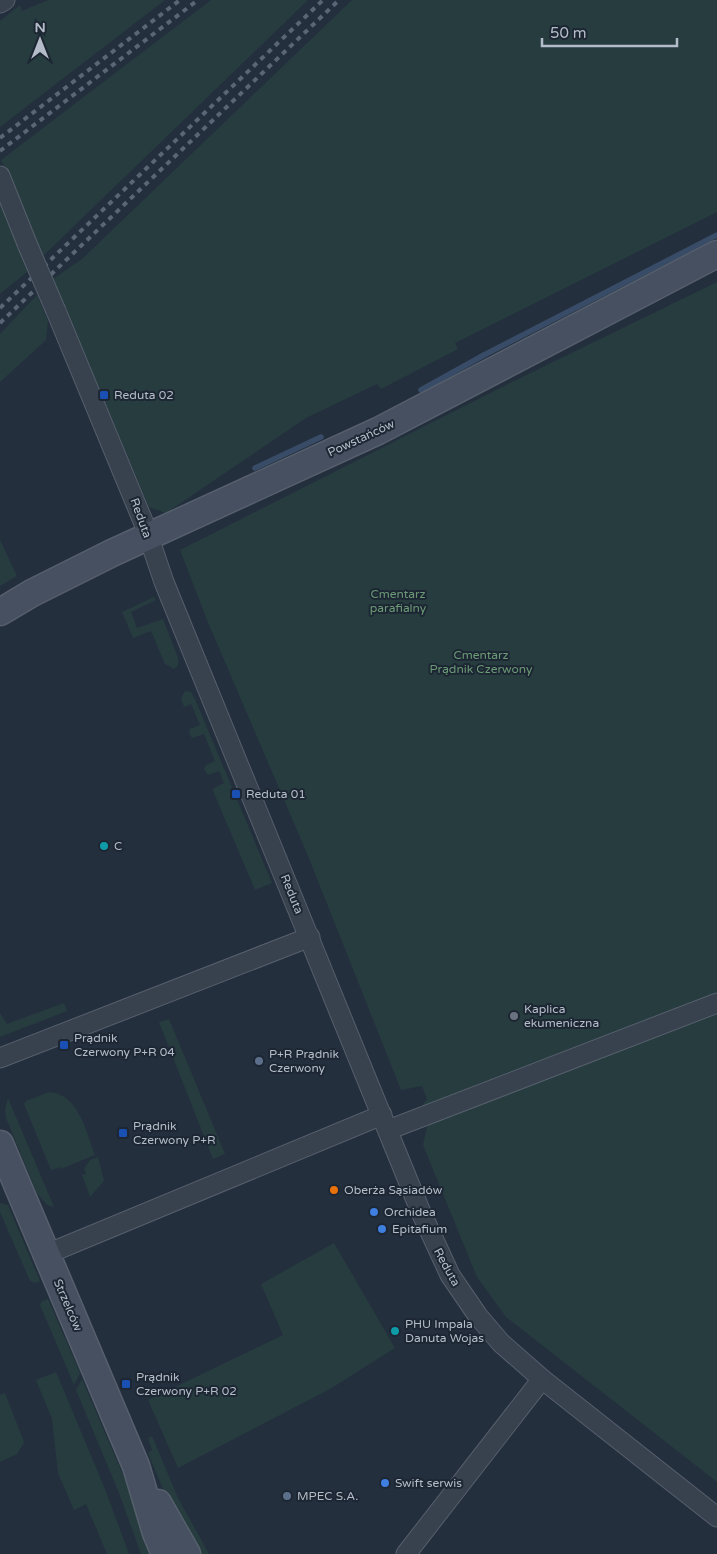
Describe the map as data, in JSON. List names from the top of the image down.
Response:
{
  "streets": {
    "street": ["Powstańców", "Reduta", "Strzelców"]
  },
  "crossings": [
    ["Powstańców", "Reduta"]
  ],
  "parks": ["Cmentarz parafialny", "Cmentarz Prądnik Czerwony"],
  "places": {
    "transit": [
      "Reduta 02",
      "Reduta 01",
      "Prądnik Czerwony P+R 04",
      "Prądnik Czerwony P+R",
      "Prądnik Czerwony P+R 02"
    ],
    "other": [
      "C",
      "Kaplica ekumeniczna",
      "P+R Prądnik Czerwony",
      "Oberża Sąsiadów",
      "Orchidea",
      "Epitafium",
      "PHU Impala Danuta Wojas",
      "Swift serwis",
      "MPEC S.A."
    ]
  },
  "scale_bar": "50 m",
  "north": "top"
}
